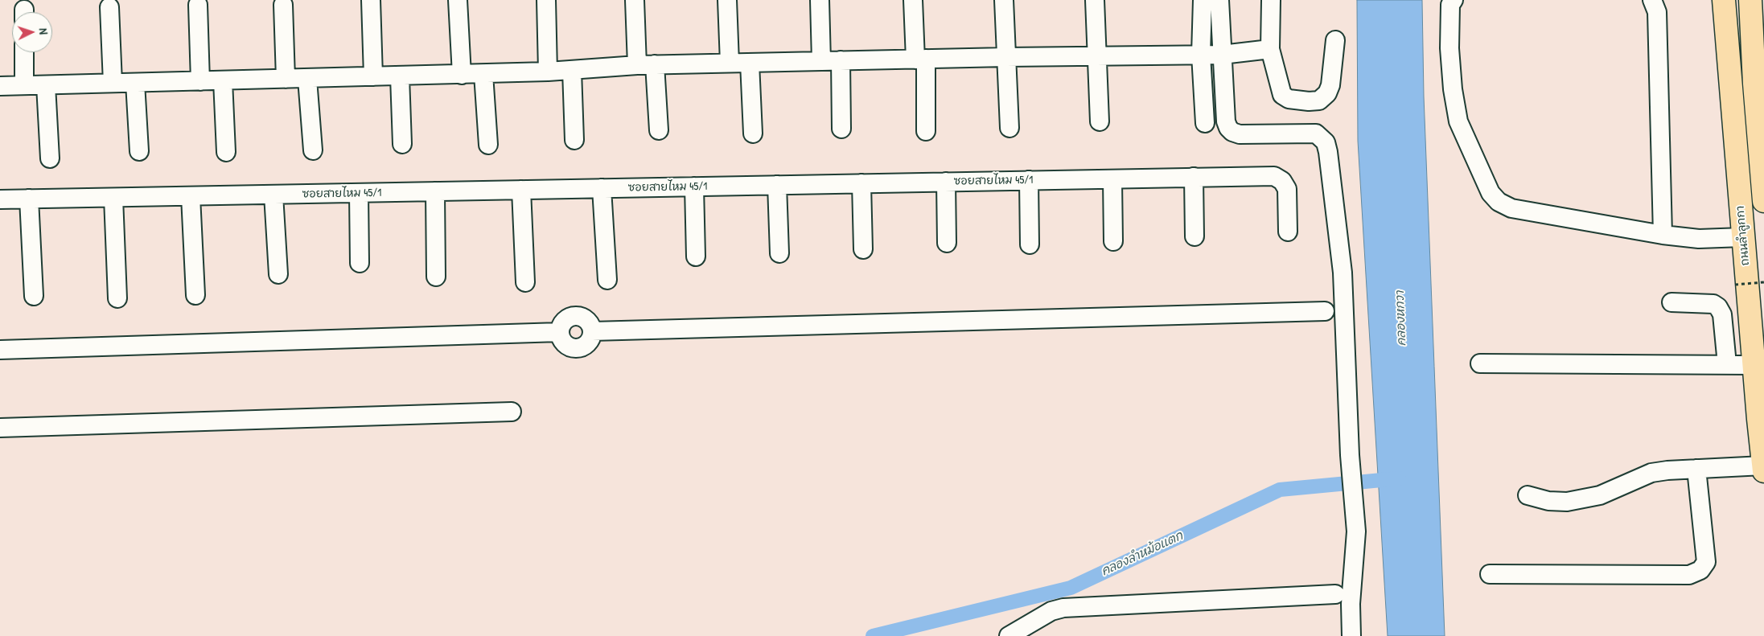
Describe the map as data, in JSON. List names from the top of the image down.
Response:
{
  "streets": {
    "main road": ["ถนนลำลูกกา"],
    "street": ["ซอยสายไหม 45/1"]
  },
  "water": ["คลองหกวา", "คลองลำหม้อแตก"],
  "north": "right"
}
